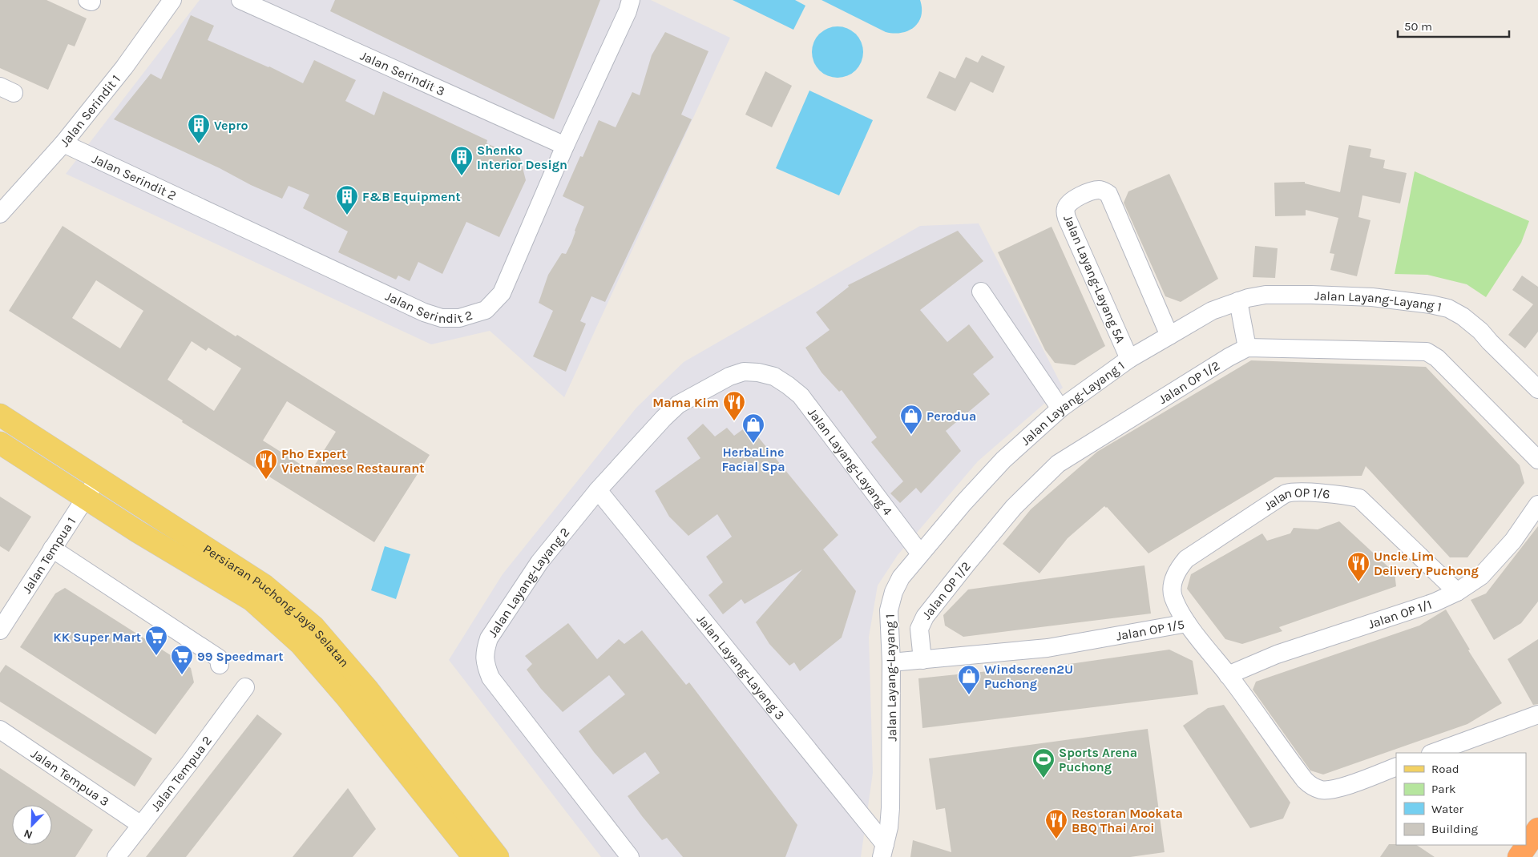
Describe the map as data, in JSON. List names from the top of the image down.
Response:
{
  "streets": {
    "main road": ["Persiaran Puchong Jaya Selatan"],
    "street": [
      "Jalan Serindit 3",
      "Jalan Serindit 1",
      "Jalan Serindit 2",
      "Jalan Layang-Layang 5A",
      "Jalan Layang-Layang 1",
      "Jalan OP 1/2",
      "Jalan Layang-Layang 4",
      "Jalan OP 1/6",
      "Jalan Tempua 1",
      "Jalan Layang-Layang 2",
      "Jalan OP 1/1",
      "Jalan OP 1/5",
      "Jalan Layang-Layang 3",
      "Jalan Tempua 2",
      "Jalan Tempua 3"
    ]
  },
  "crossings": [
    ["Jalan Serindit 3", "Jalan Serindit 2"],
    ["Jalan Serindit 1", "Jalan Serindit 2"],
    ["Jalan Layang-Layang 5A", "Jalan Layang-Layang 1"],
    ["Jalan Layang-Layang 1", "Jalan Layang-Layang 4"],
    ["Jalan Layang-Layang 1", "Jalan OP 1/5"],
    ["Jalan Layang-Layang 1", "Jalan Layang-Layang 3"],
    ["Jalan OP 1/2", "Jalan OP 1/5"],
    ["Jalan Layang-Layang 4", "Jalan Layang-Layang 2"],
    ["Jalan OP 1/6", "Jalan OP 1/1"],
    ["Jalan OP 1/6", "Jalan OP 1/5"],
    ["Jalan Tempua 1", "Persiaran Puchong Jaya Selatan"],
    ["Jalan Layang-Layang 2", "Jalan Layang-Layang 3"],
    ["Jalan OP 1/1", "Jalan OP 1/5"],
    ["Jalan Tempua 2", "Jalan Tempua 3"]
  ],
  "places": {
    "building": ["Vepro", "Shenko Interior Design", "F&B Equipment"],
    "restaurant": [
      "Mama Kim",
      "Pho Expert Vietnamese Restaurant",
      "Uncle Lim Delivery Puchong",
      "Restoran Mookata BBQ Thai Aroi"
    ],
    "shop": ["Perodua", "HerbaLine Facial Spa", "Windscreen2U Puchong"],
    "supermarket": ["KK Super Mart", "99 Speedmart"],
    "sports": ["Sports Arena Puchong"]
  },
  "legend": [
    "Road",
    "Park",
    "Water",
    "Building"
  ],
  "scale_bar": "50 m",
  "north": "bottom left"
}
